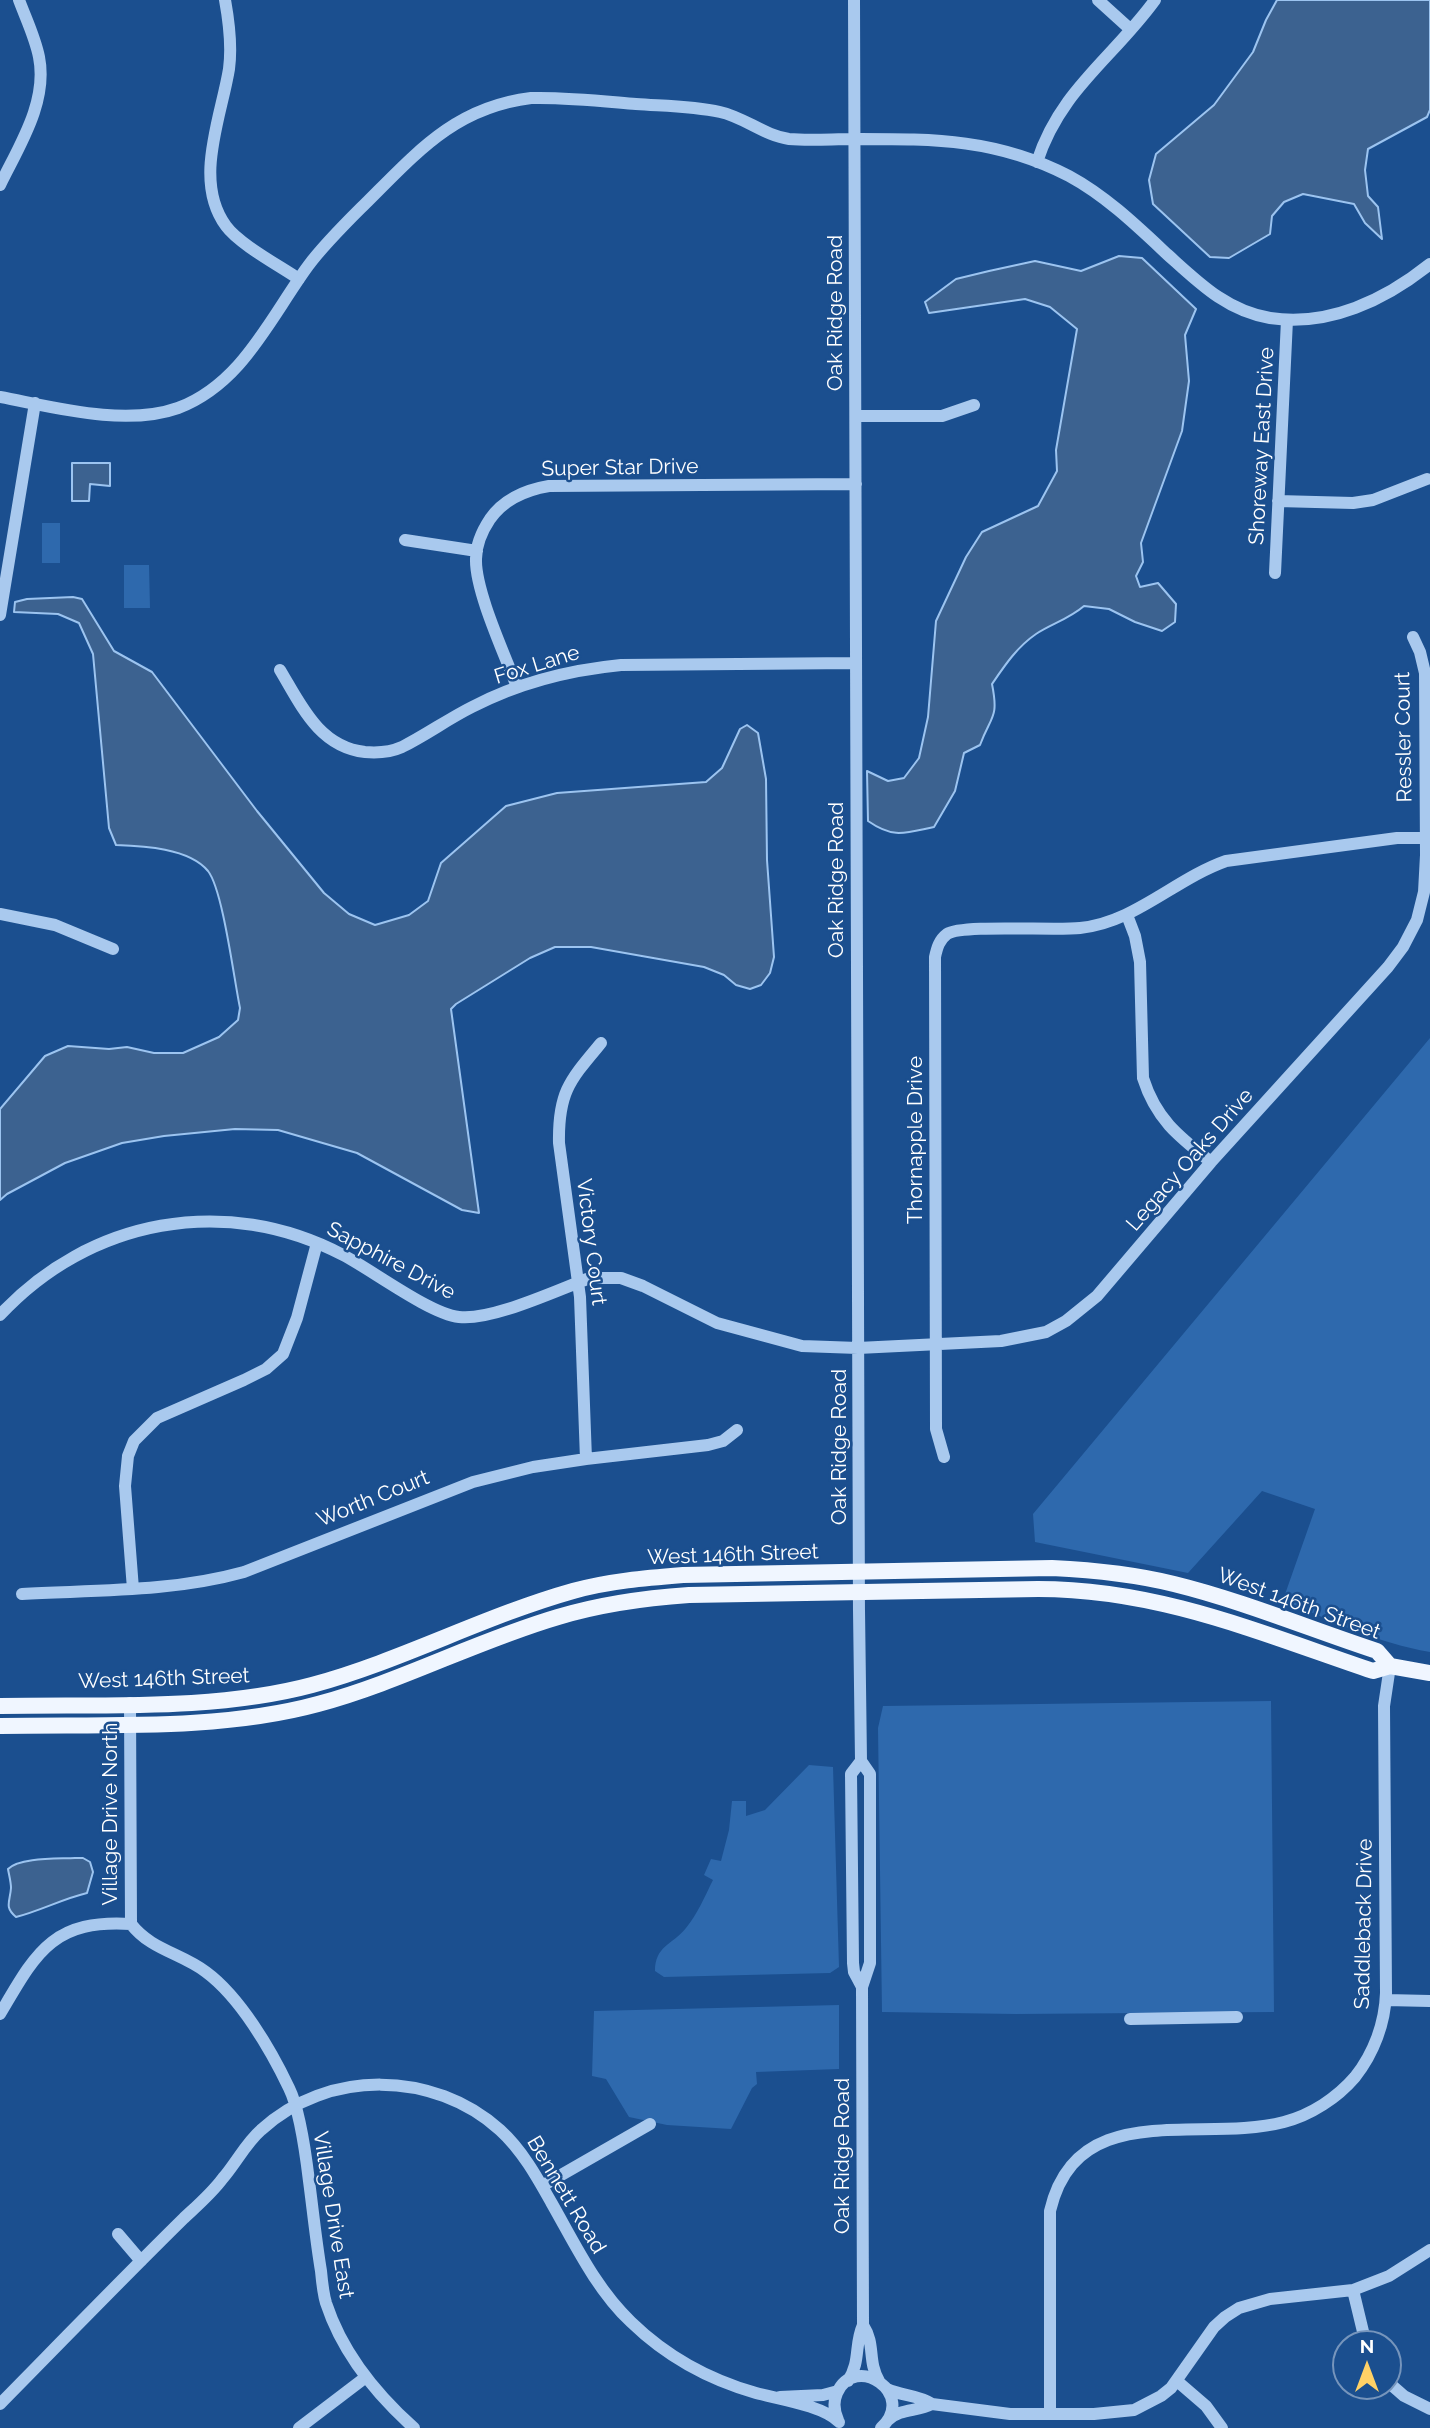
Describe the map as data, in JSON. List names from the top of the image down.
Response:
{
  "streets": {
    "main road": ["West 146th Street"],
    "street": [
      "Oak Ridge Road",
      "Shoreway East Drive",
      "Super Star Drive",
      "Fox Lane",
      "Ressler Court",
      "Thornapple Drive",
      "Legacy Oaks Drive",
      "Victory Court",
      "Sapphire Drive",
      "Worth Court",
      "Village Drive North",
      "Saddleback Drive",
      "Bennett Road",
      "Village Drive East"
    ]
  },
  "crossings": [
    ["Oak Ridge Road", "Super Star Drive"],
    ["Oak Ridge Road", "Fox Lane"],
    ["Oak Ridge Road", "Legacy Oaks Drive"],
    ["Oak Ridge Road", "Sapphire Drive"],
    ["Oak Ridge Road", "West 146th Street"],
    ["Super Star Drive", "Fox Lane"],
    ["Ressler Court", "Legacy Oaks Drive"],
    ["Thornapple Drive", "Legacy Oaks Drive"],
    ["Legacy Oaks Drive", "Sapphire Drive"],
    ["Victory Court", "Sapphire Drive"],
    ["Victory Court", "Worth Court"],
    ["West 146th Street", "Village Drive North"],
    ["West 146th Street", "Saddleback Drive"],
    ["Village Drive North", "Bennett Road"],
    ["Village Drive North", "Village Drive East"],
    ["Bennett Road", "Village Drive East"]
  ],
  "north": "top"
}
